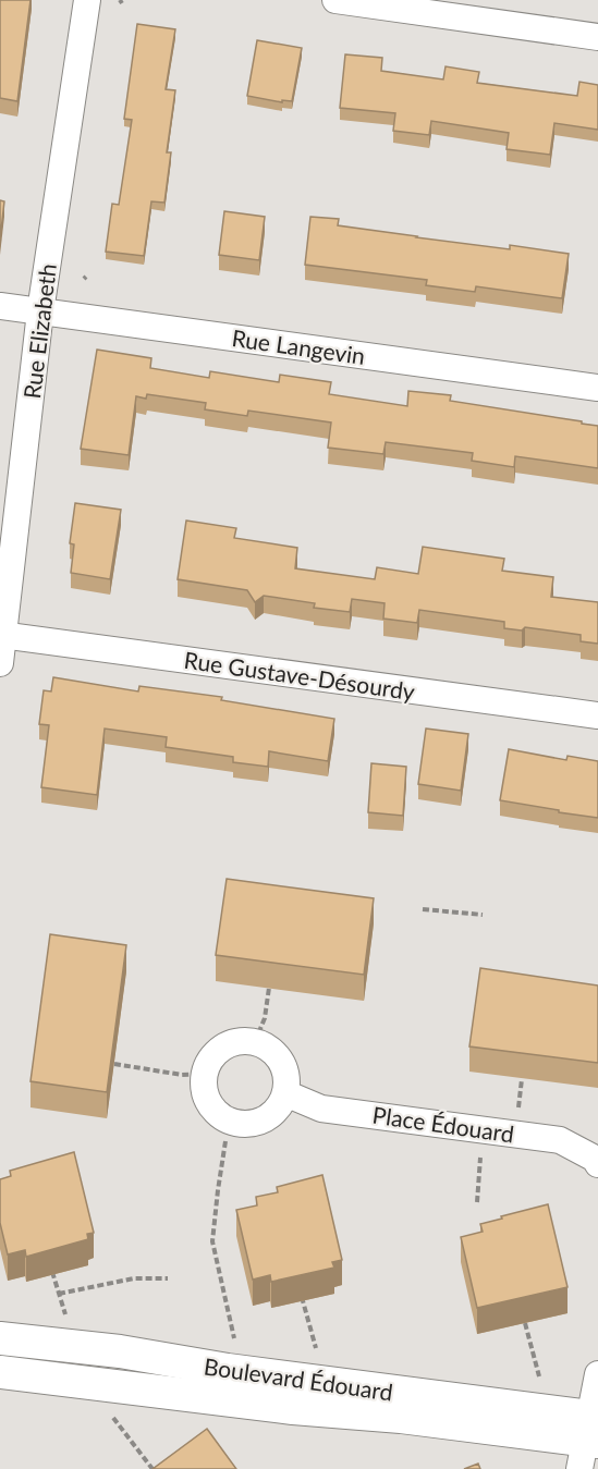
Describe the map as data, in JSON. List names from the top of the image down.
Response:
{
  "streets": {
    "street": [
      "Rue Elizabeth",
      "Rue Langevin",
      "Rue Gustave-Désourdy",
      "Place Édouard",
      "Boulevard Édouard"
    ]
  },
  "crossings": [
    ["Rue Elizabeth", "Rue Langevin"],
    ["Rue Elizabeth", "Rue Gustave-Désourdy"]
  ]
}
